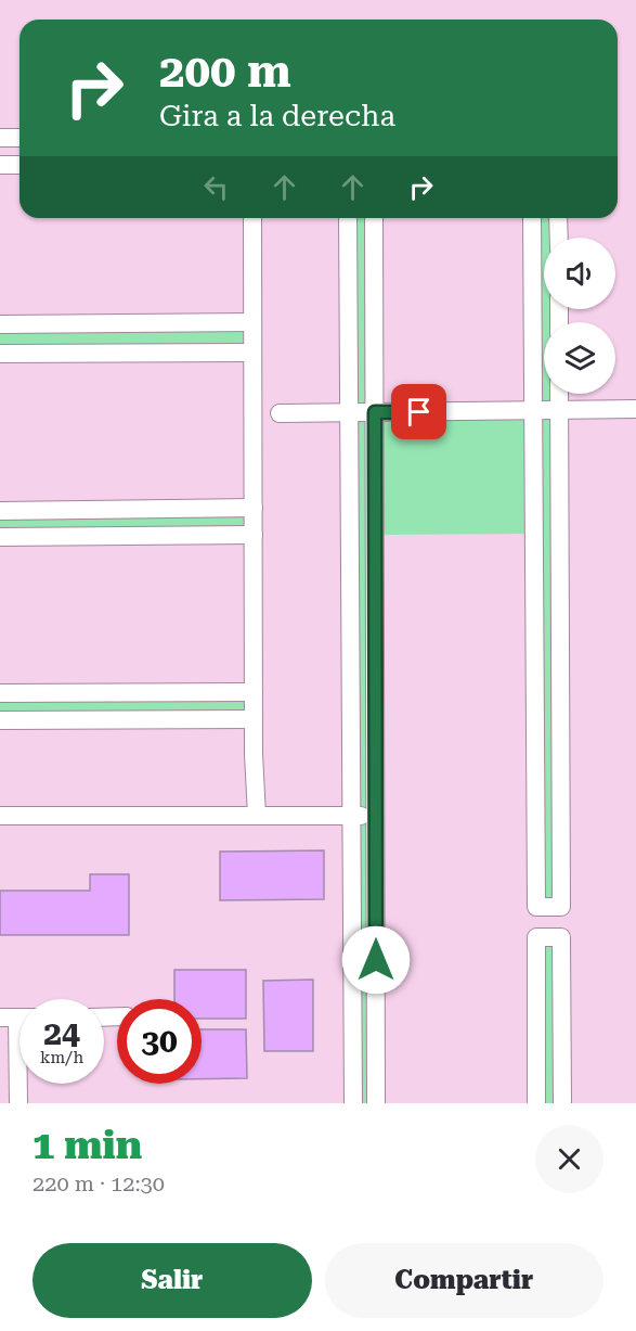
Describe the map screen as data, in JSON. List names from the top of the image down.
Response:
{
  "page": {
    "turn": ["200 m", "Gira a la derecha"],
    "speed": "24 km/h",
    "limit": "30",
    "heading": ["1 min", "220 m · 12:30"],
    "buttons": ["Salir", "Compartir"]
  }
}
